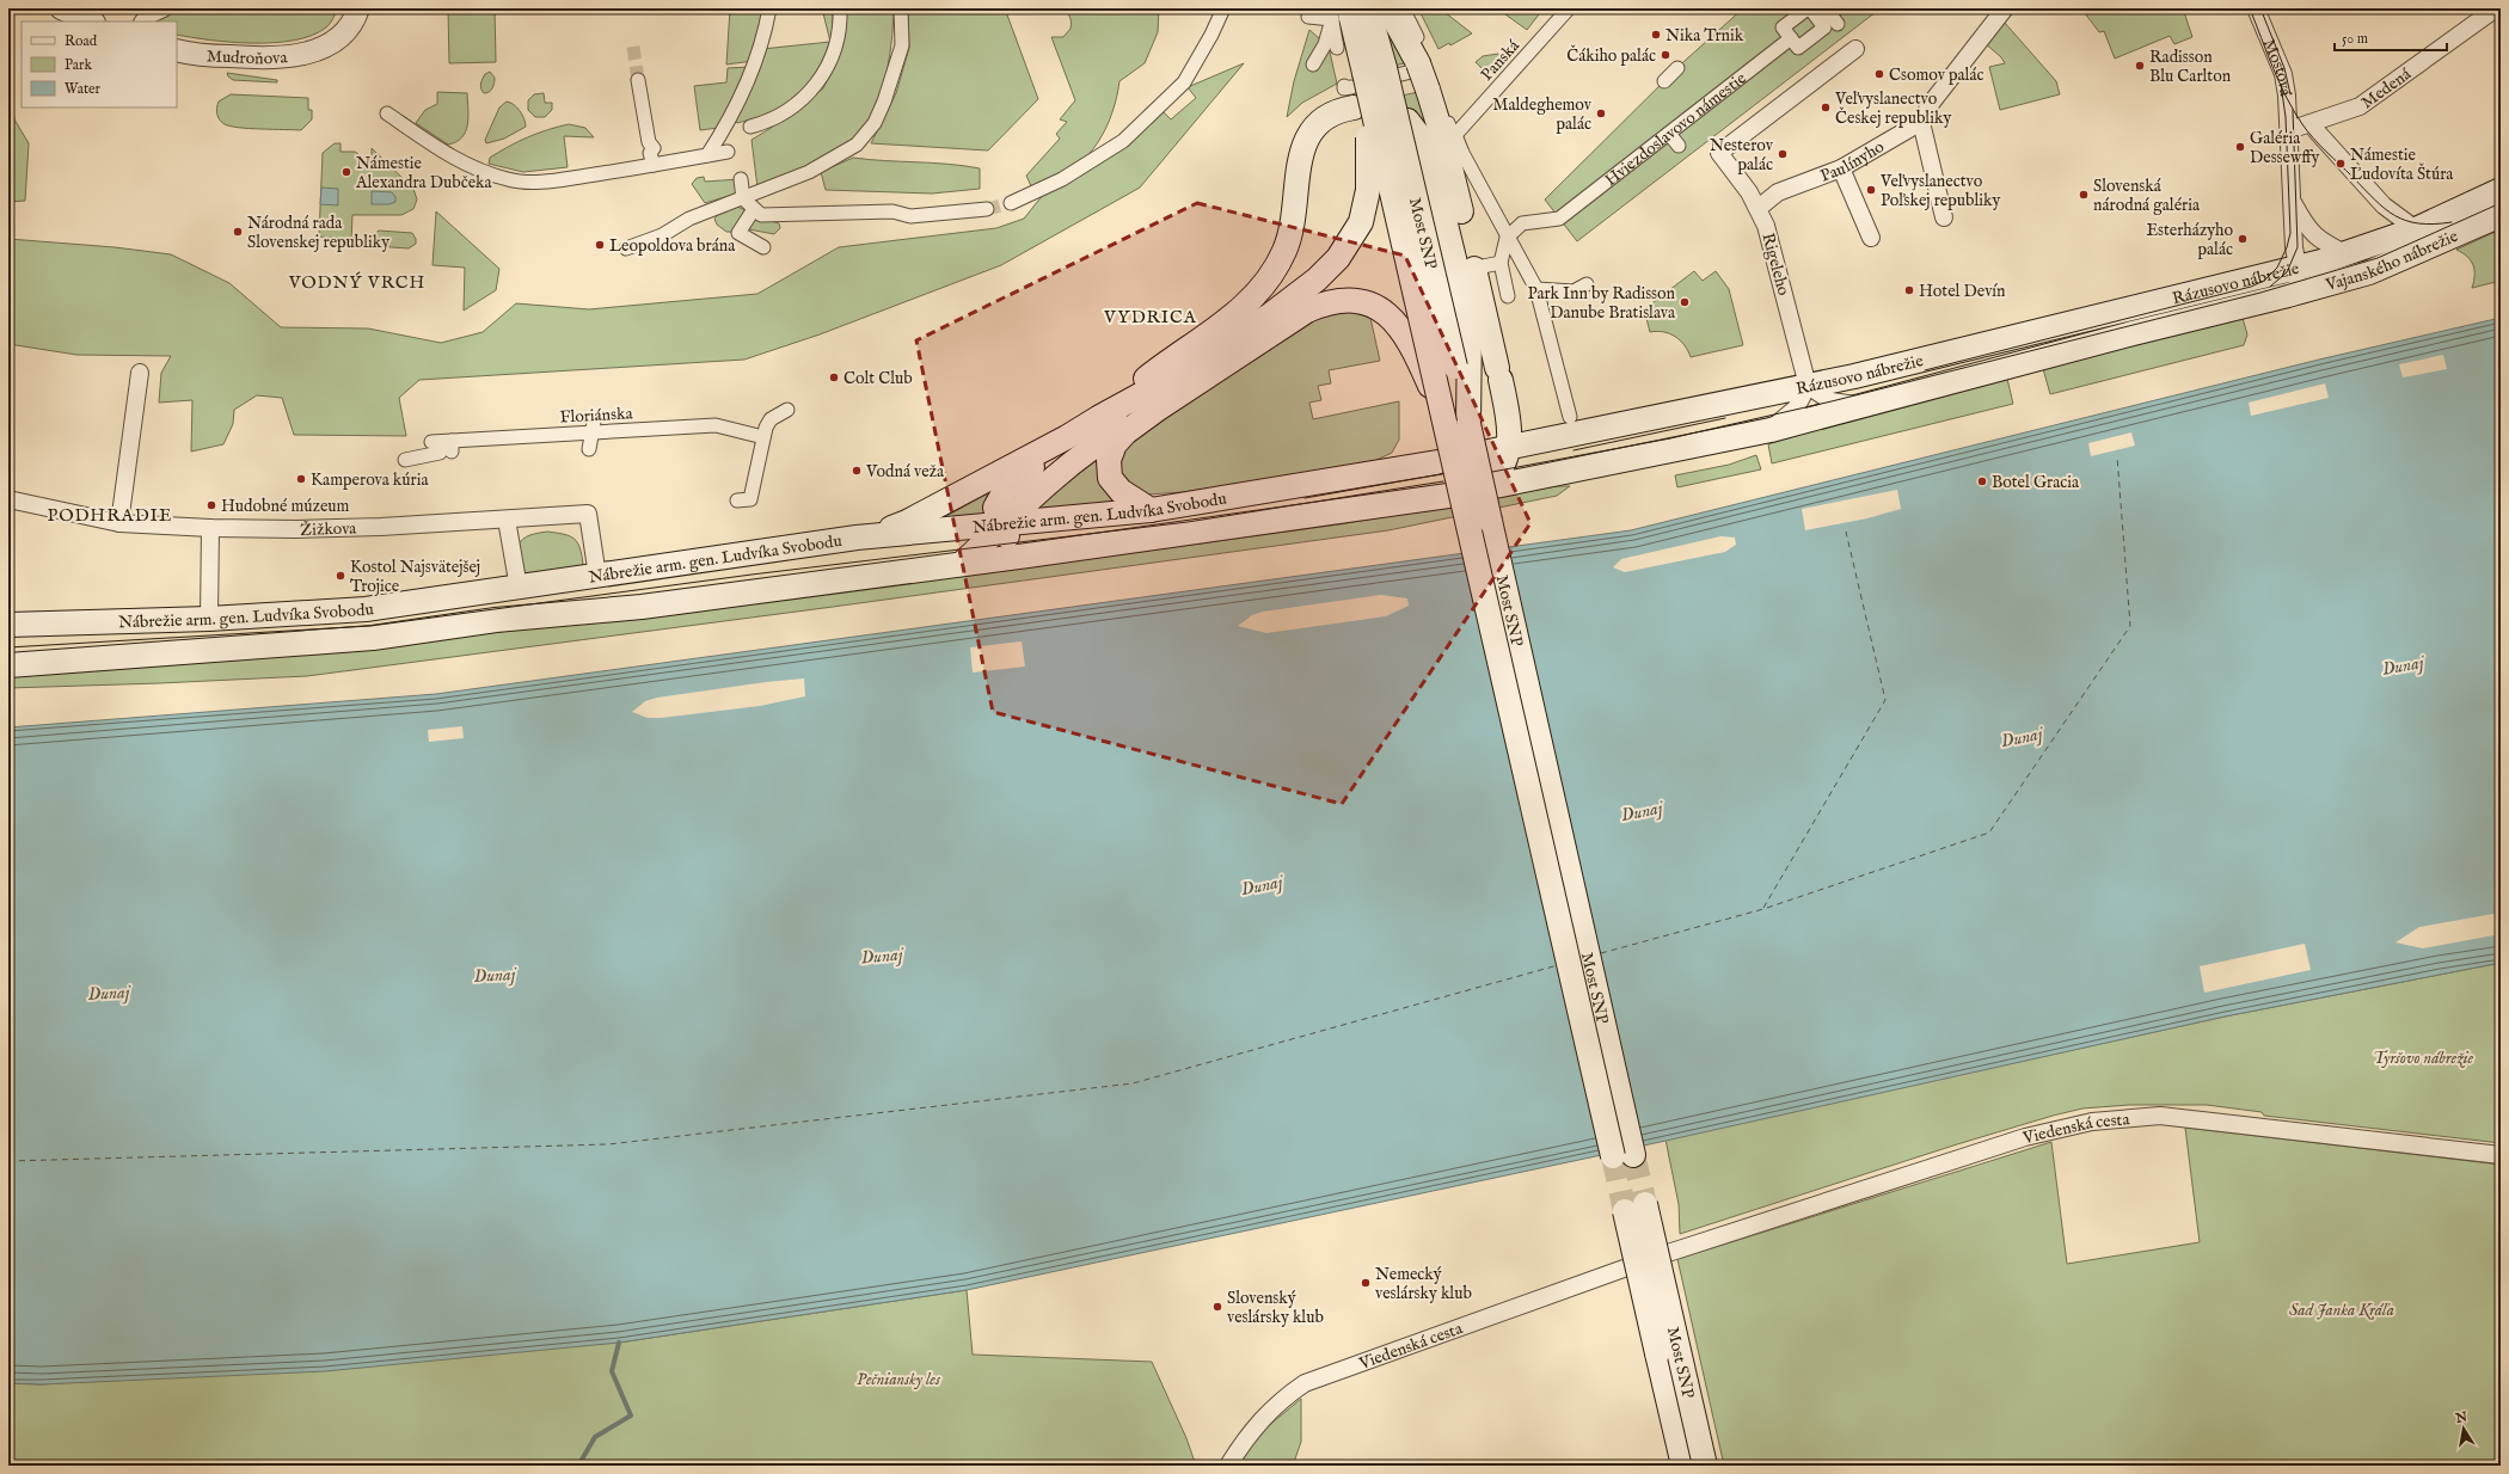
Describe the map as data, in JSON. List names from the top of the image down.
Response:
{
  "streets": {
    "main road": [
      "Most SNP",
      "Vajanského nábrežie",
      "Rázusovo nábrežie",
      "Nábrežie arm. gen. Ludvíka Svobodu"
    ],
    "street": [
      "Mudroňova",
      "Panská",
      "Mostová",
      "Medená",
      "Hviezdoslavovo námestie",
      "Paulínyho",
      "Rigeleho",
      "Floriánska",
      "Žižkova",
      "Viedenská cesta"
    ]
  },
  "crossings": [
    ["Mostová", "Medená"],
    ["Paulínyho", "Rigeleho"],
    ["Vajanského nábrežie", "Rázusovo nábrežie"],
    ["Rigeleho", "Rázusovo nábrežie"],
    ["Nábrežie arm. gen. Ludvíka Svobodu", "Žižkova"]
  ],
  "districts": ["VODNÝ VRCH", "VYDRICA", "PODHRADIE"],
  "water": ["Dunaj"],
  "parks": ["Tyršovo nábrežie", "Sad Janka Kráľa", "Pečniansky les"],
  "places": [
    "Nika Trnik",
    "Čákiho palác",
    "Radisson Blu Carlton",
    "Csomov palác",
    "Veľvyslanectvo Českej republiky",
    "Maldeghemov palác",
    "Galéria Dessewffy",
    "Nesterov palác",
    "Námestie Ľudovíta Štúra",
    "Námestie Alexandra Dubčeka",
    "Veľvyslanectvo Poľskej republiky",
    "Slovenská národná galéria",
    "Národná rada Slovenskej republiky",
    "Esterházyho palác",
    "Leopoldova brána",
    "Hotel Devín",
    "Park Inn by Radisson Danube Bratislava",
    "Colt Club",
    "Vodná veža",
    "Kamperova kúria",
    "Botel Gracia",
    "Hudobné múzeum",
    "Kostol Najsvätejšej Trojice",
    "Nemecký veslársky klub",
    "Slovenský veslársky klub"
  ],
  "legend": ["Road", "Park", "Water"],
  "scale_bar": "50 m",
  "north": "top"
}
